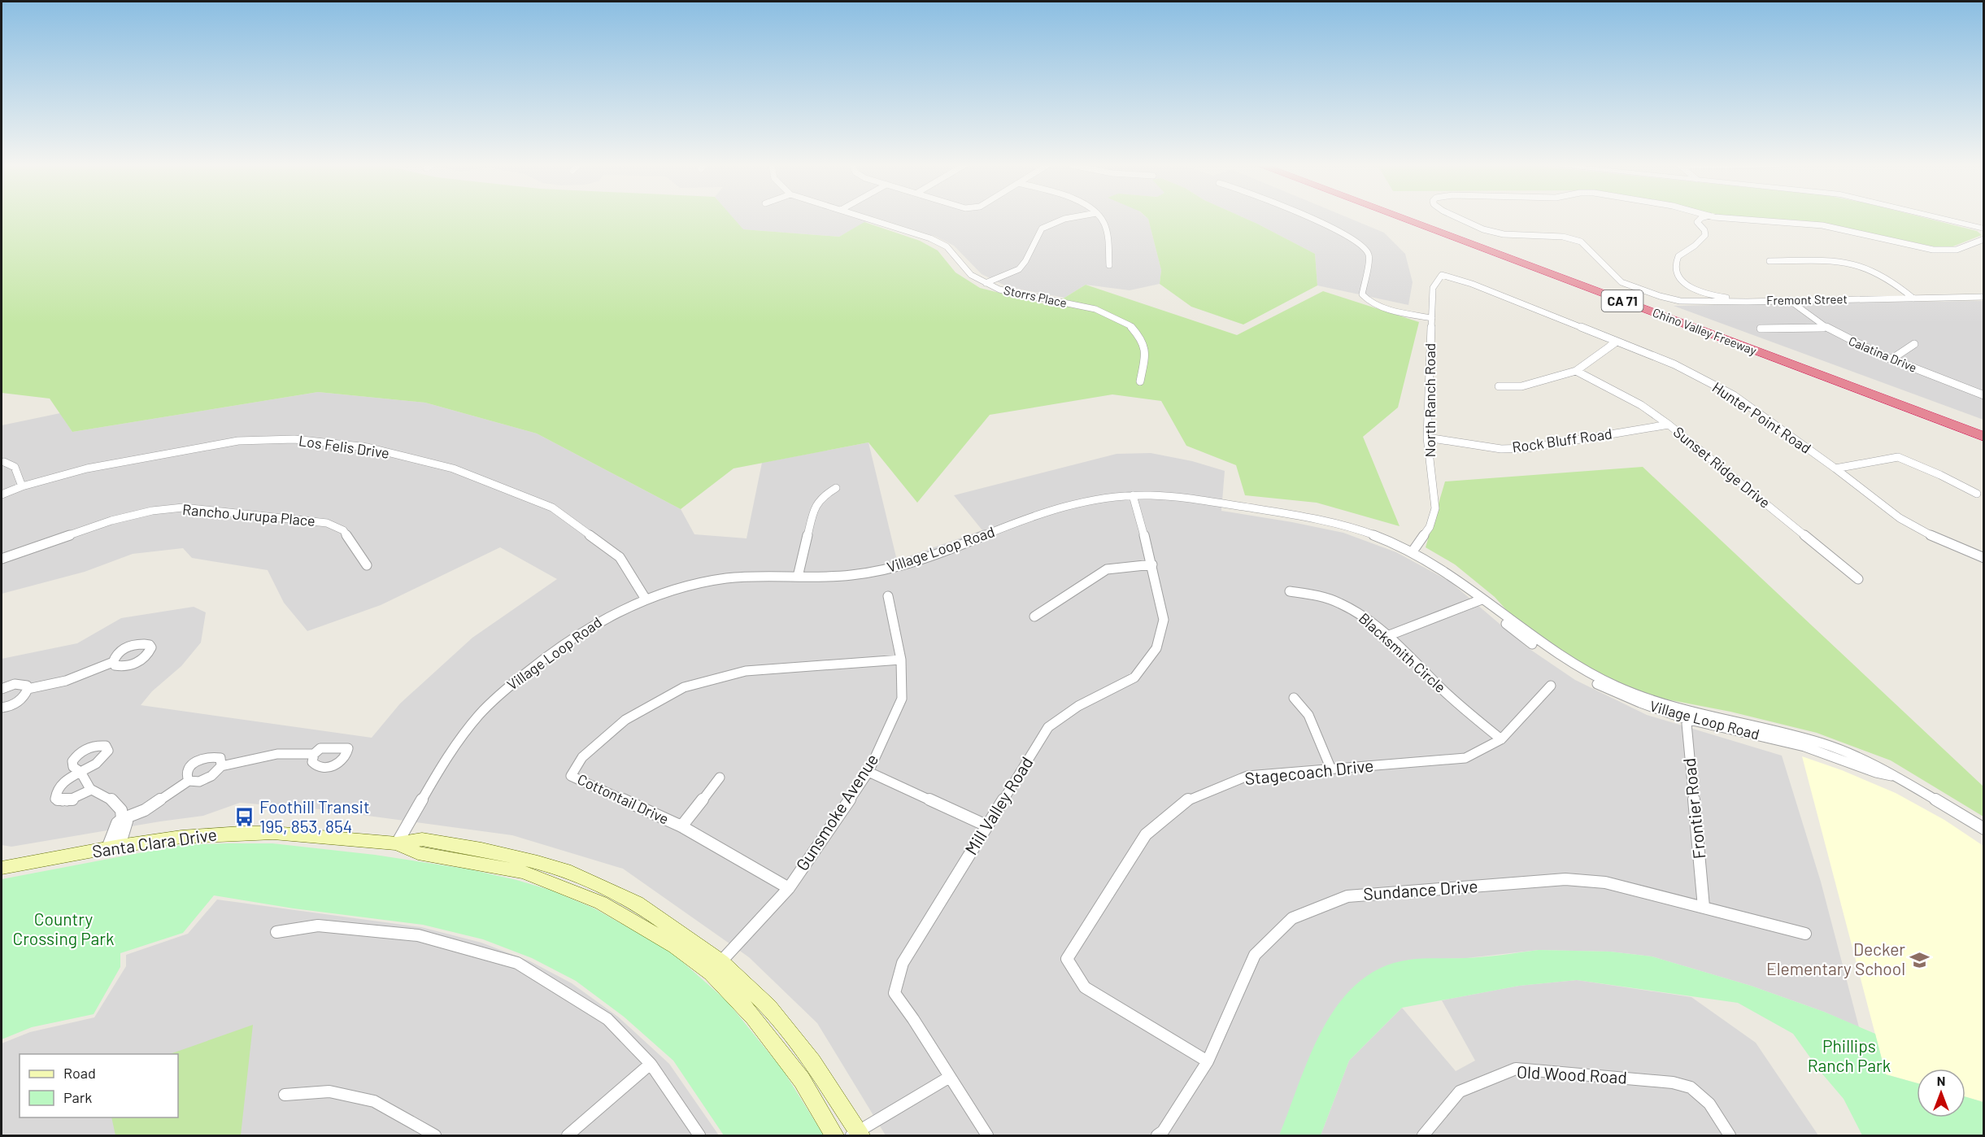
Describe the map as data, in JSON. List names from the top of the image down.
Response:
{
  "streets": {
    "highway": ["CA 71", "Chino Valley Freeway"],
    "main road": ["Santa Clara Drive"],
    "street": [
      "Storrs Place",
      "Fremont Street",
      "Calatina Drive",
      "North Ranch Road",
      "Hunter Point Road",
      "Rock Bluff Road",
      "Los Felis Drive",
      "Sunset Ridge Drive",
      "Rancho Jurupa Place",
      "Village Loop Road",
      "Blacksmith Circle",
      "Stagecoach Drive",
      "Cottontail Drive",
      "Mill Valley Road",
      "Frontier Road",
      "Gunsmoke Avenue",
      "Sundance Drive",
      "Old Wood Road"
    ]
  },
  "crossings": [
    ["Fremont Street", "Calatina Drive"],
    ["North Ranch Road", "Hunter Point Road"],
    ["North Ranch Road", "Rock Bluff Road"],
    ["North Ranch Road", "Village Loop Road"],
    ["Rock Bluff Road", "Sunset Ridge Drive"],
    ["Los Felis Drive", "Village Loop Road"],
    ["Village Loop Road", "Mill Valley Road"],
    ["Village Loop Road", "Frontier Road"],
    ["Village Loop Road", "Santa Clara Drive"],
    ["Blacksmith Circle", "Stagecoach Drive"],
    ["Stagecoach Drive", "Sundance Drive"],
    ["Cottontail Drive", "Gunsmoke Avenue"],
    ["Frontier Road", "Sundance Drive"]
  ],
  "parks": ["Country Crossing Park", "Phillips Ranch Park"],
  "places": {
    "bus stop": ["Foothill Transit 195, 853, 854"],
    "school or university": ["Decker Elementary School"]
  },
  "legend": ["Road", "Park"],
  "north": "top"
}
